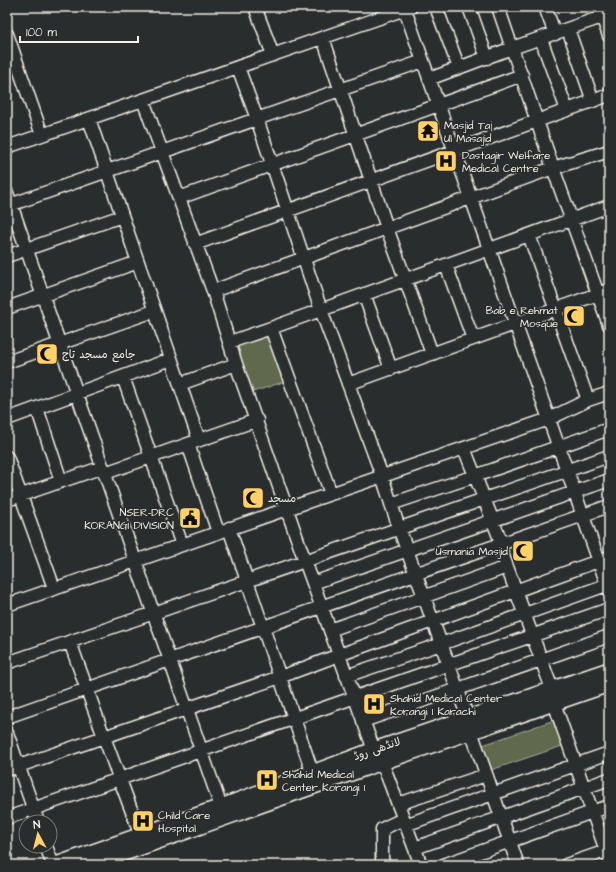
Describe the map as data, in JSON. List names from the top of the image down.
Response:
{
  "streets": {
    "main road": ["لانڈھی روڈ"]
  },
  "places": {
    "temple": ["Masjid Taj Ul Masajid"],
    "hospital": [
      "Dastagir Welfare Medical Centre",
      "Shahid Medical Center Korangi 1 Karachi",
      "Shahid Medical Center Korangi 1",
      "Child Care Hospital"
    ],
    "mosque": [
      "Bab e Rehmat Mosque",
      "جامع مسجد تاج",
      "مسجد",
      "Usmania Masjid"
    ],
    "public building": ["NSER-DRC KORANGI DIVISION"]
  },
  "scale_bar": "100 m",
  "north": "top"
}
